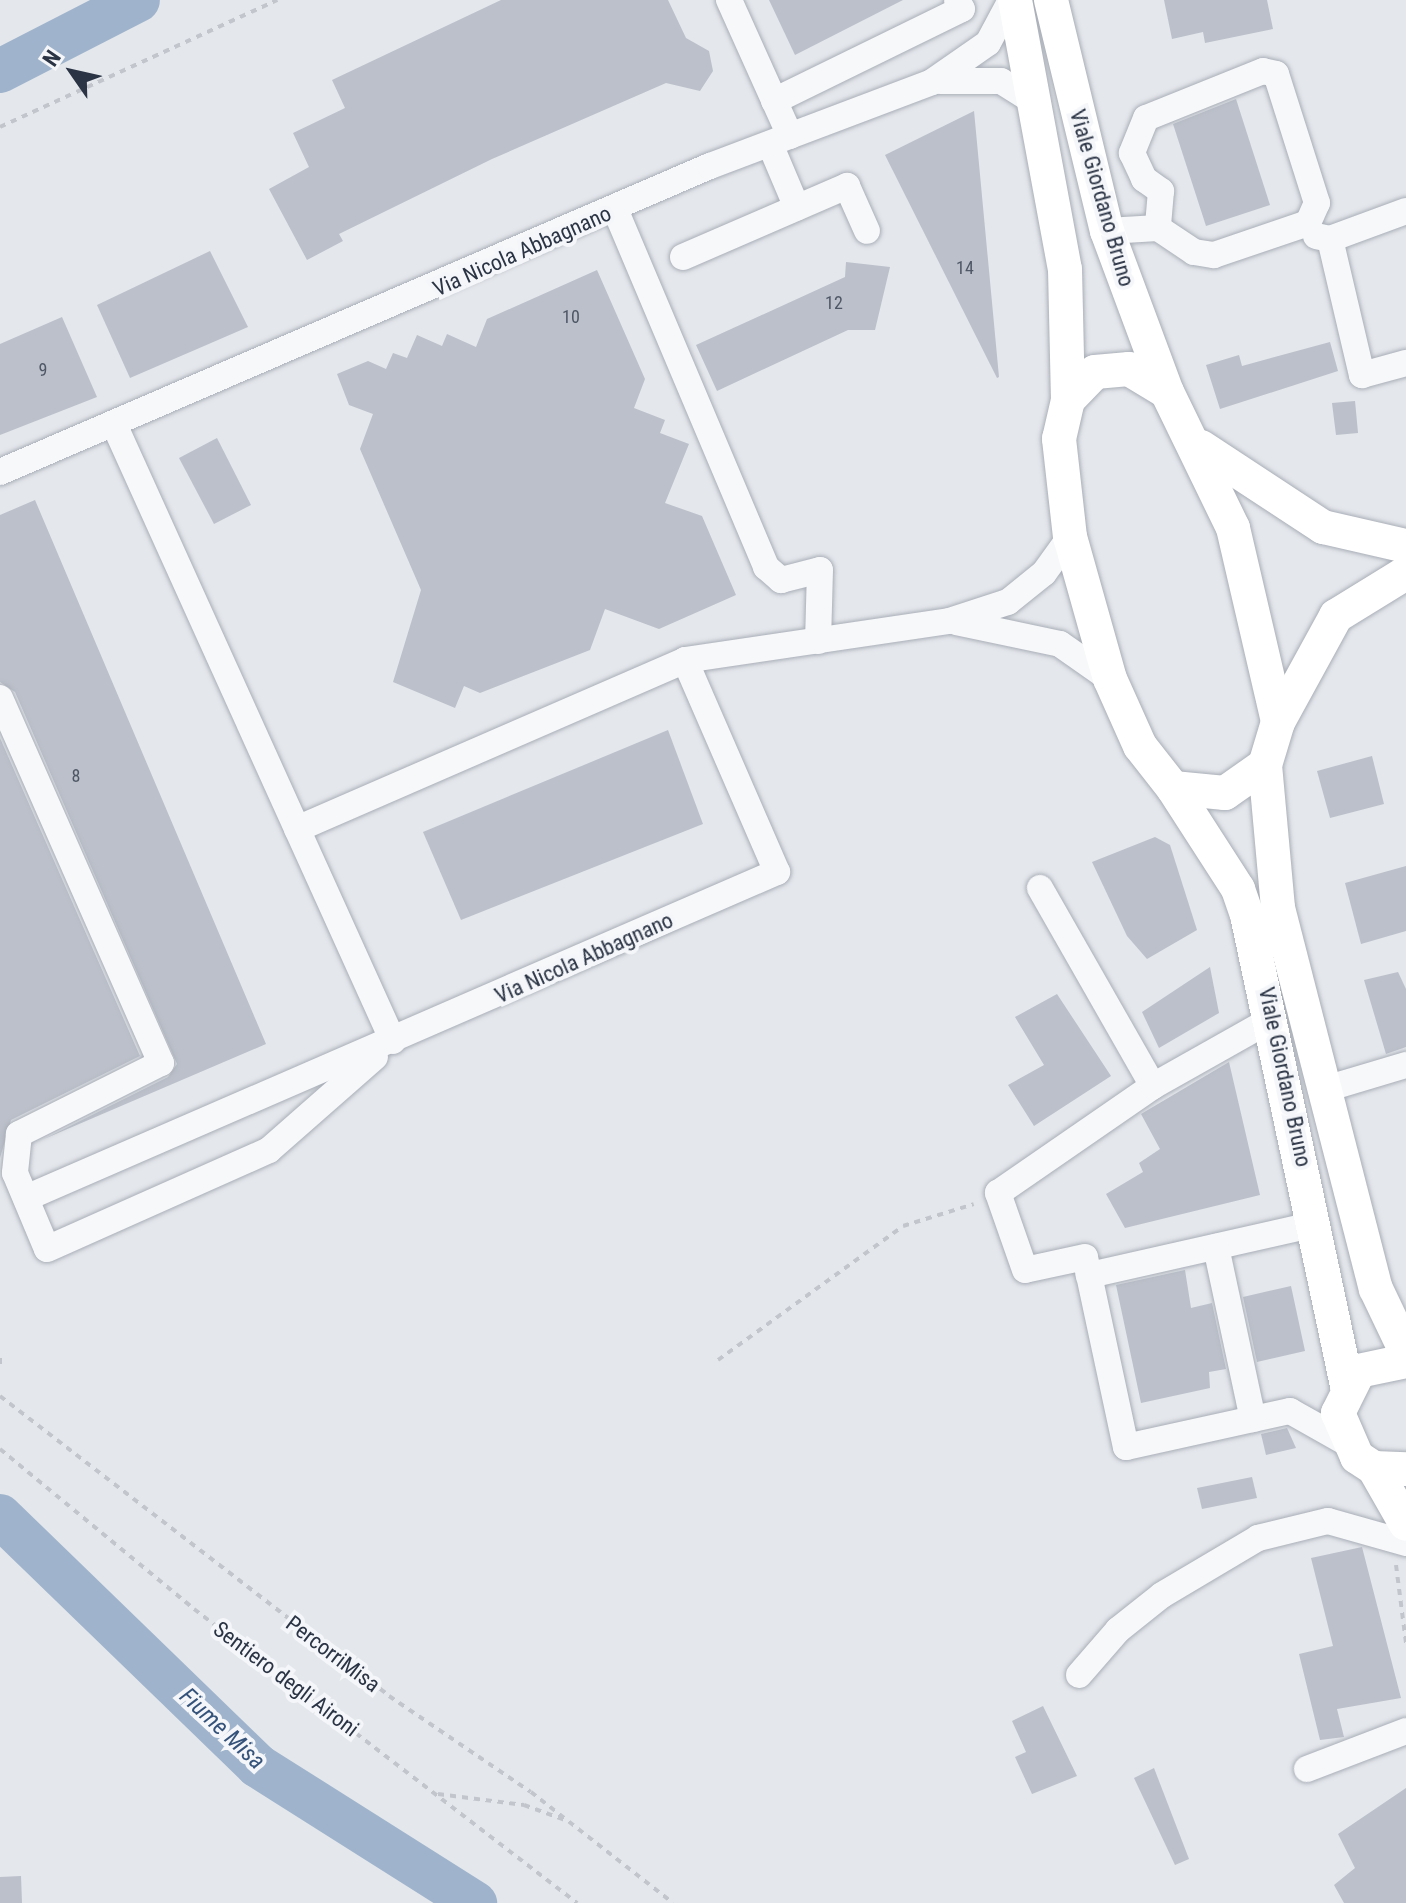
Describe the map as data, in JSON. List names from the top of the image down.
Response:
{
  "streets": {
    "main road": ["Viale Giordano Bruno"],
    "street": ["Via Nicola Abbagnano"],
    "path": ["PercorriMisa", "Sentiero degli Aironi"]
  },
  "crossings": [
    ["Viale Giordano Bruno", "Via Nicola Abbagnano"]
  ],
  "water": ["Fiume Misa"],
  "house_numbers": [
    "14",
    "12",
    "10",
    "9",
    "8"
  ],
  "north": "top left"
}
